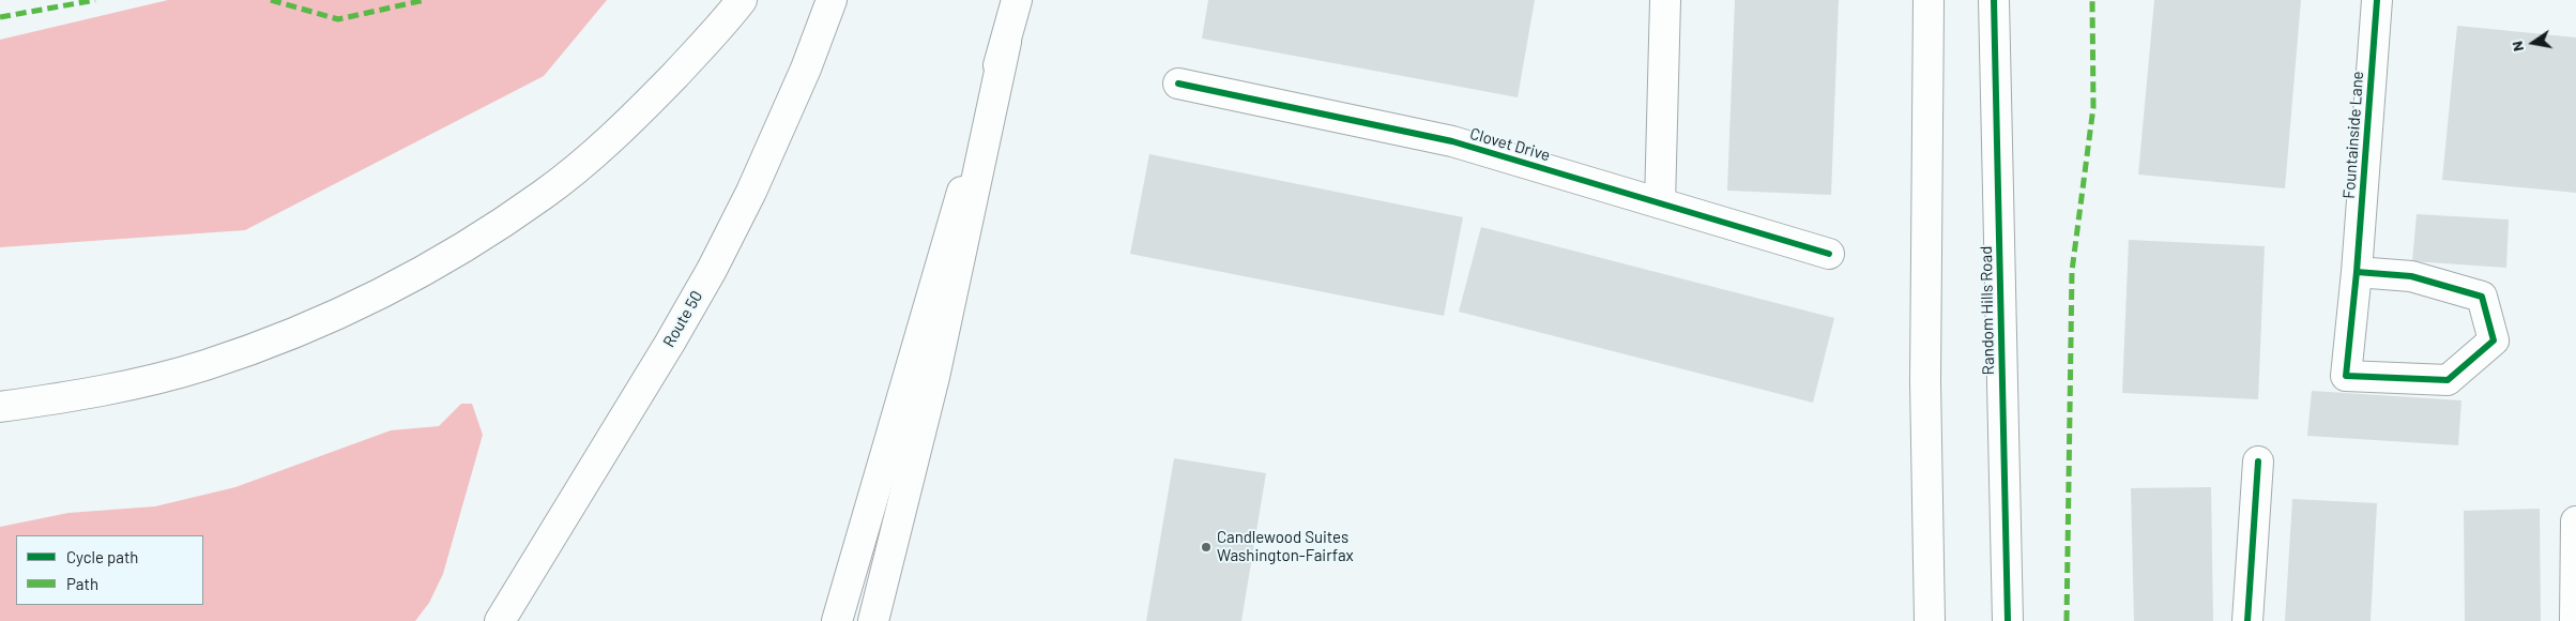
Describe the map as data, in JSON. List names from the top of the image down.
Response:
{
  "streets": {
    "main road": [
      "Fountainside Lane",
      "Clovet Drive",
      "Random Hills Road",
      "Route 50"
    ]
  },
  "places": ["Candlewood Suites Washington-Fairfax"],
  "legend": ["Cycle path", "Path"],
  "north": "left"
}
